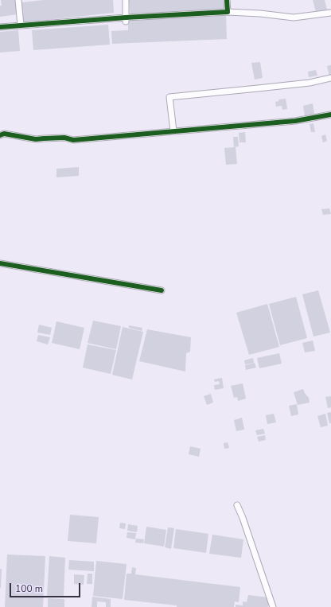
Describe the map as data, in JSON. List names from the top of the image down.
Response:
{
  "scale_bar": "100 m"
}
